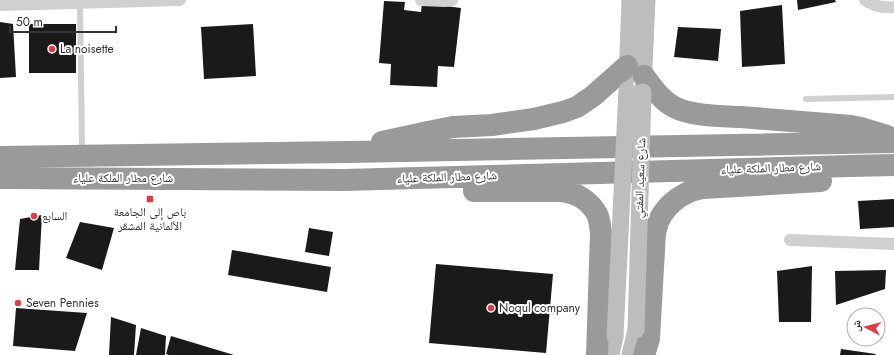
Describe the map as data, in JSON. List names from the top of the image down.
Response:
{
  "streets": {
    "highway": ["شارع مطار الملكة علياء"],
    "street": ["شارع سعيد المفتي"]
  },
  "places": {
    "other": [
      "La noisette",
      "السابع",
      "Seven Pennies",
      "Noqul company"
    ],
    "transit": ["باص إلى الجامعة الألمانية المشقر"]
  },
  "scale_bar": "50 m",
  "north": "left"
}
